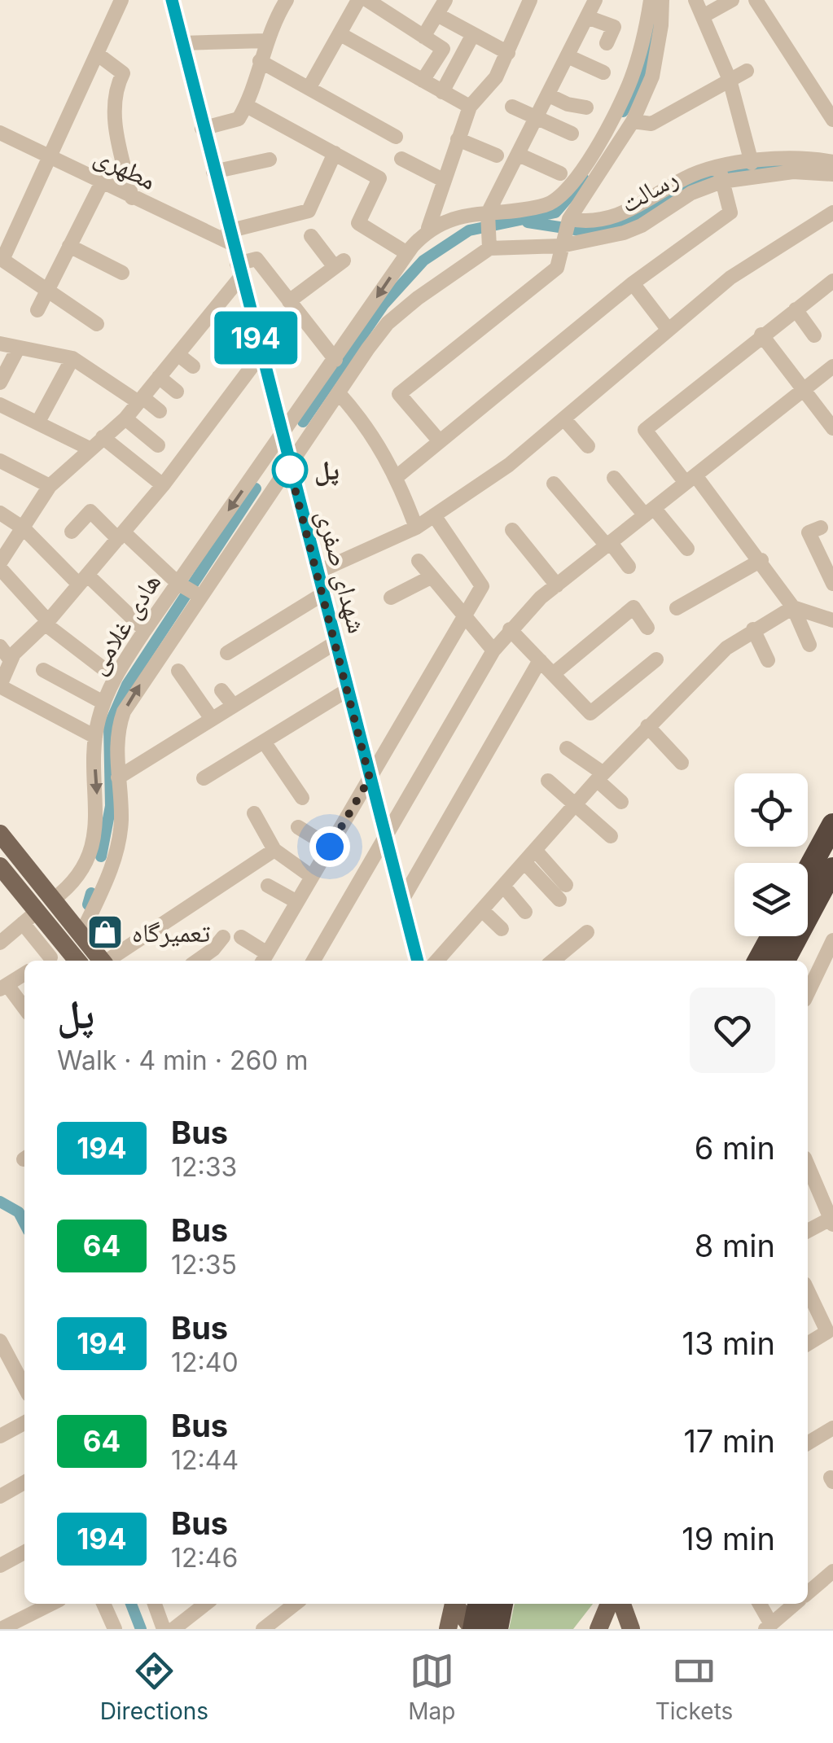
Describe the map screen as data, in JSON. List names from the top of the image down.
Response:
{
  "streets": {
    "street": [
      "مطهری",
      "رسالت",
      "شهدای صفری",
      "هادی غلامی"
    ]
  },
  "crossings": [
    ["مطهری", "شهدای صفری"],
    ["شهدای صفری", "هادی غلامی"]
  ],
  "places": {
    "other": ["پل"],
    "shop": ["تعمیرگاه"]
  },
  "lines": ["bus line 194"],
  "page": {
    "on_map": "194",
    "heading": ["پل", "Walk · 4 min · 260 m"],
    "list": [
      {
        "mark": "194",
        "name": "Bus",
        "note": "12:33",
        "value": "6 min"
      },
      {
        "mark": "64",
        "name": "Bus",
        "note": "12:35",
        "value": "8 min"
      },
      {
        "mark": "194",
        "name": "Bus",
        "note": "12:40",
        "value": "13 min"
      },
      {
        "mark": "64",
        "name": "Bus",
        "note": "12:44",
        "value": "17 min"
      },
      {
        "mark": "194",
        "name": "Bus",
        "note": "12:46",
        "value": "19 min"
      }
    ],
    "tabs": ["Directions", "Map", "Tickets"]
  }
}
